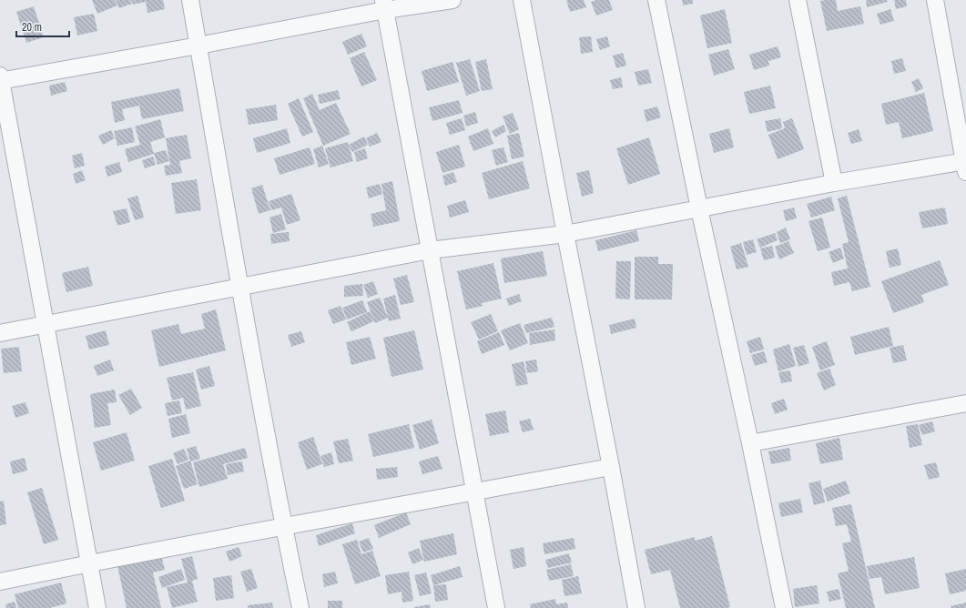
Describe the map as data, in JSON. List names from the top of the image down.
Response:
{
  "scale_bar": "20 m"
}
